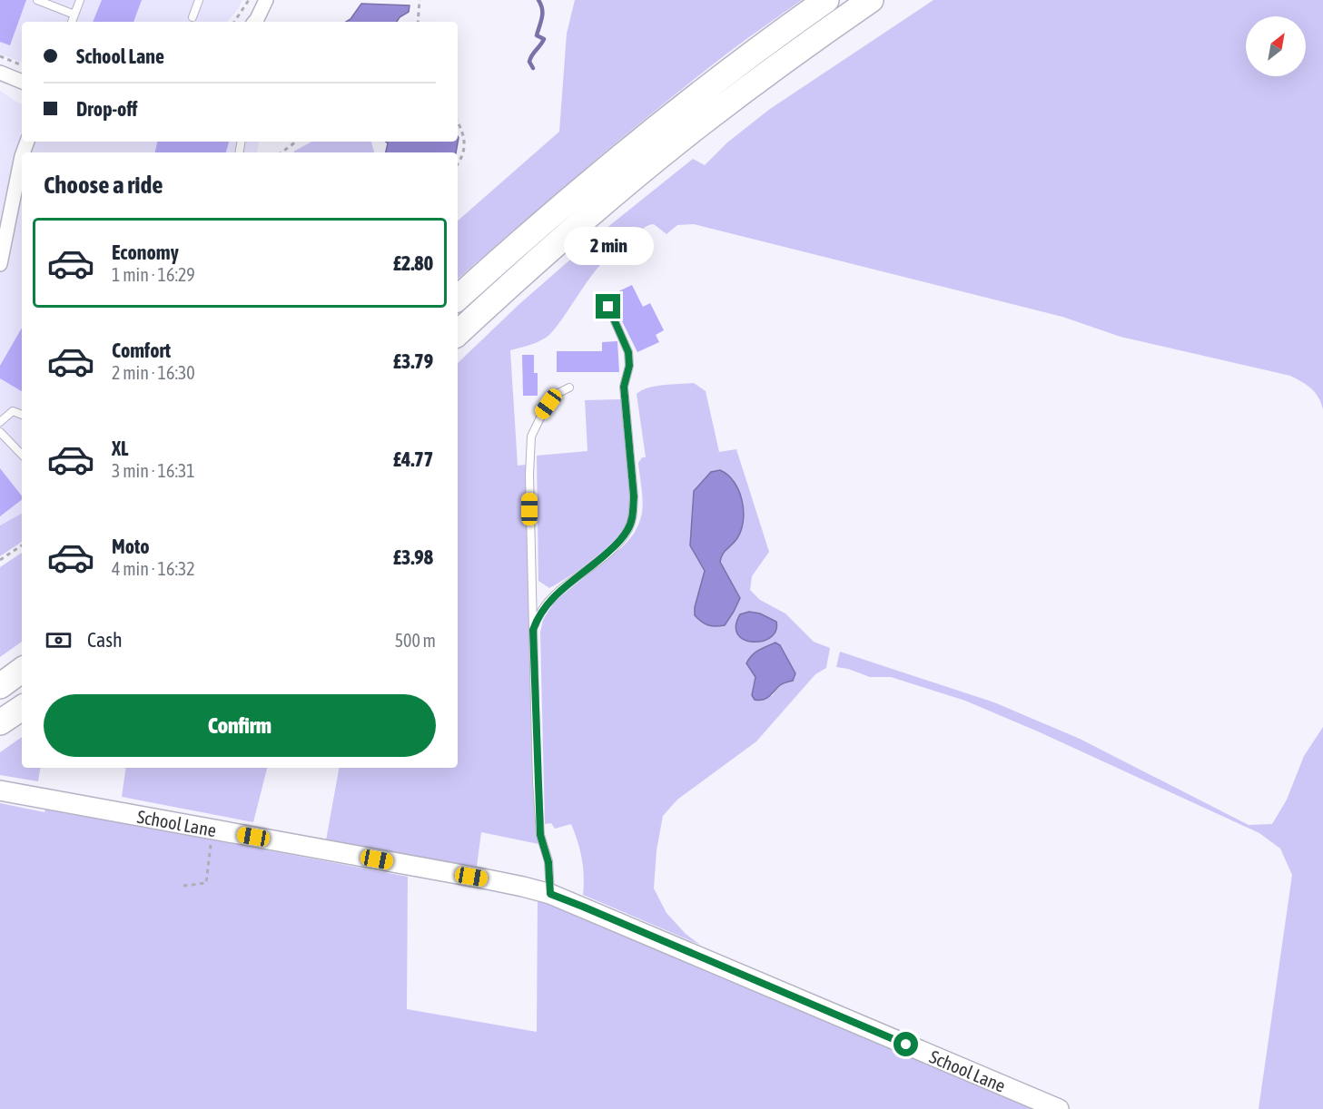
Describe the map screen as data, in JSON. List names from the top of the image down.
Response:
{
  "streets": {
    "main road": ["School Lane"]
  },
  "north": "top right",
  "page": {
    "banner": ["School Lane", "Drop-off"],
    "heading": "Choose a ride",
    "list": [
      {
        "name": "Economy",
        "note": "1 min · 16:29",
        "value": "£2.80"
      },
      {
        "name": "Comfort",
        "note": "2 min · 16:30",
        "value": "£3.79"
      },
      {
        "name": "XL",
        "note": "3 min · 16:31",
        "value": "£4.77"
      },
      {
        "name": "Moto",
        "note": "4 min · 16:32",
        "value": "£3.98"
      }
    ],
    "bubble": "2 min",
    "pay": ["Cash", "500 m"],
    "buttons": "Confirm"
  }
}
